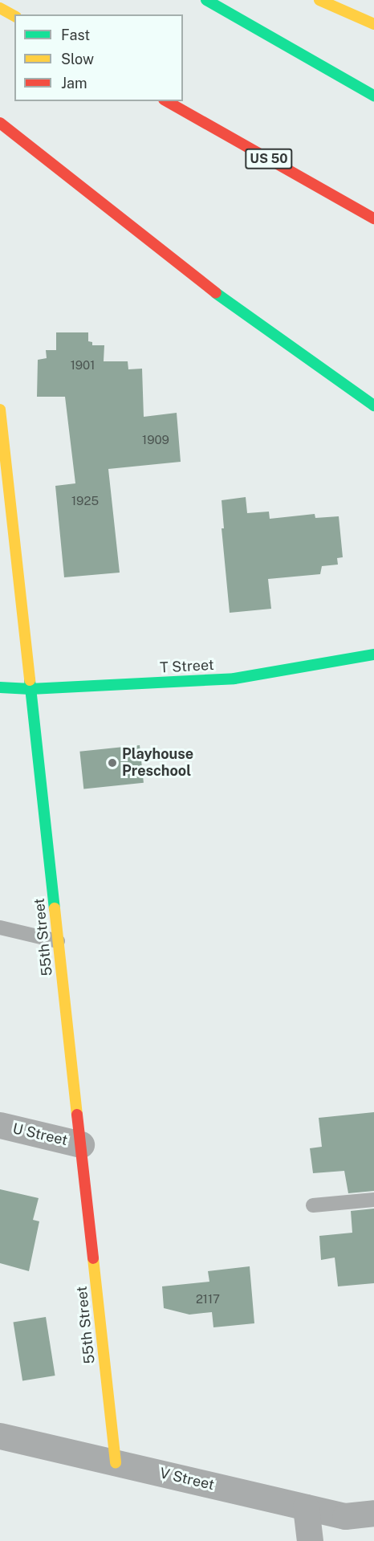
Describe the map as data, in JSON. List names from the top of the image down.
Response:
{
  "streets": {
    "main road": ["US 50", "T Street", "55th Street"],
    "street": ["U Street", "V Street"]
  },
  "crossings": [
    ["T Street", "55th Street"],
    ["55th Street", "U Street"],
    ["55th Street", "V Street"]
  ],
  "places": ["Playhouse Preschool"],
  "house_numbers": [
    "1901",
    "1909",
    "1925",
    "2117"
  ],
  "legend": ["Fast", "Slow", "Jam"]
}
